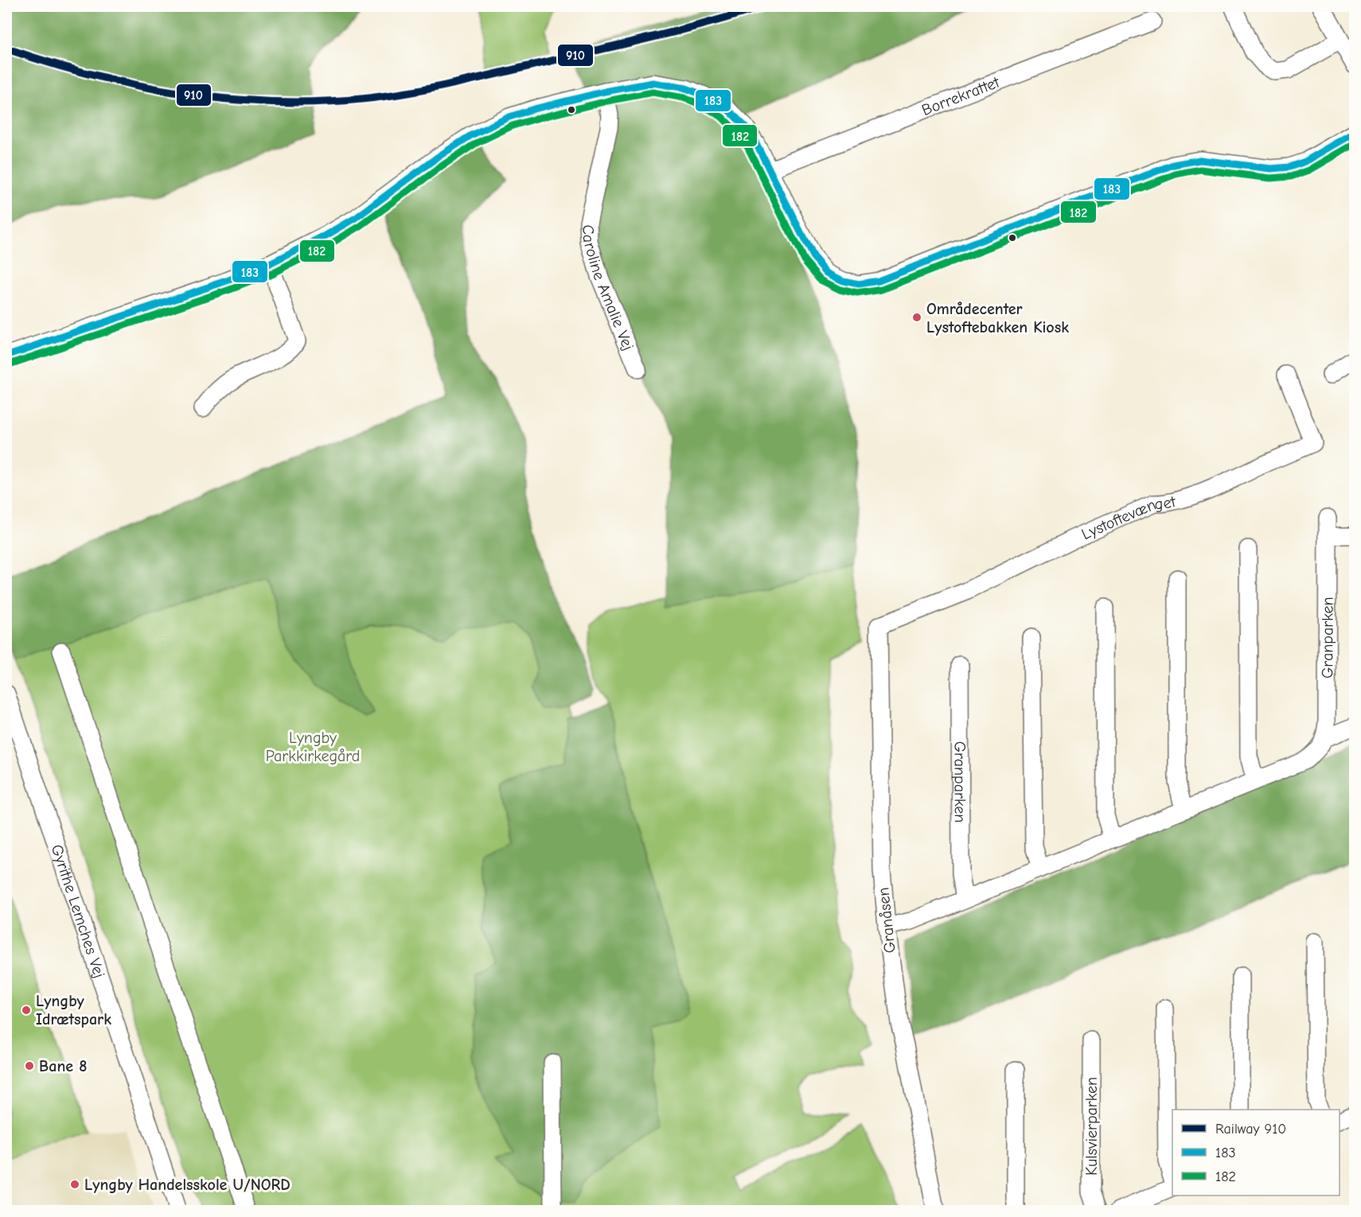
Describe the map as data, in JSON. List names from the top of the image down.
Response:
{
  "streets": {
    "street": [
      "Borrekrattet",
      "Caroline Amalie Vej",
      "Lystoftevænget",
      "Granparken",
      "Gyrithe Lemches Vej",
      "Granåsen",
      "Kulsvierparken"
    ]
  },
  "crossings": [
    ["Lystoftevænget", "Granåsen"]
  ],
  "parks": ["Lyngby Parkkirkegård"],
  "places": [
    "Områdecenter Lystoftebakken Kiosk",
    "Lyngby Idrætspark",
    "Bane 8",
    "Lyngby Handelsskole U/NORD"
  ],
  "lines": ["rail line 910", "transit line 183", "transit line 182"],
  "legend": ["Railway 910", "183", "182"]
}
